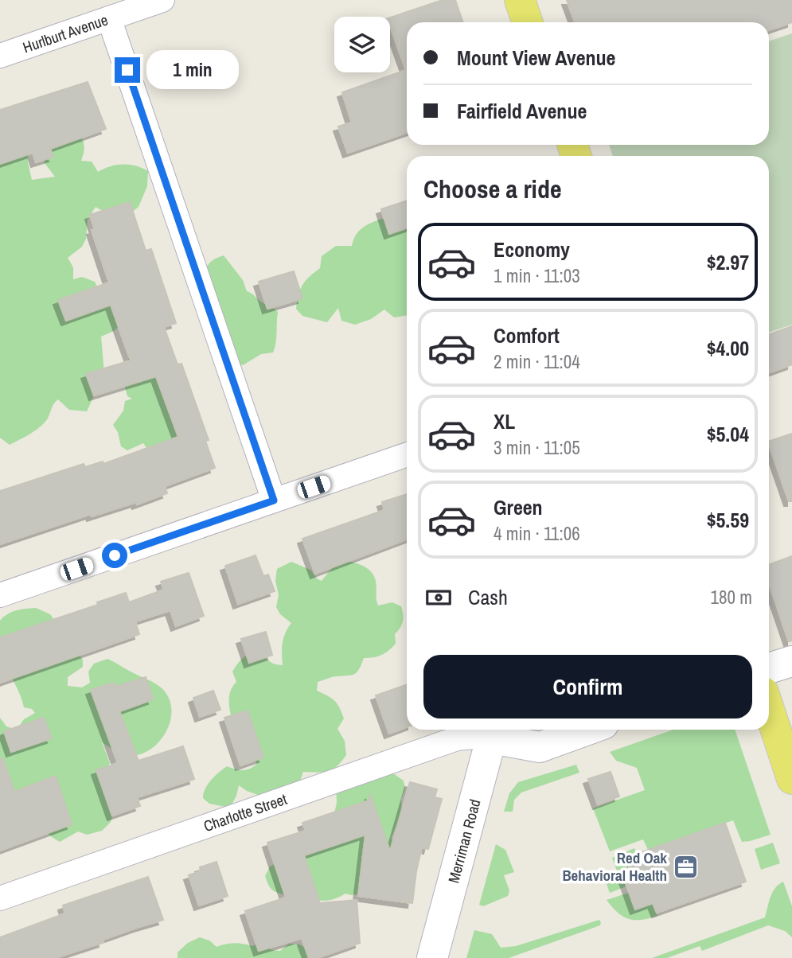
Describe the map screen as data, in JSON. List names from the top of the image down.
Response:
{
  "streets": {
    "main road": ["Merriman Road"],
    "street": ["Hurlburt Avenue", "Charlotte Street"]
  },
  "crossings": [
    ["Charlotte Street", "Merriman Road"]
  ],
  "places": {
    "office": ["Red Oak Behavioral Health"]
  },
  "page": {
    "banner": ["Mount View Avenue", "Fairfield Avenue"],
    "bubble": "1 min",
    "heading": "Choose a ride",
    "list": [
      {
        "name": "Economy",
        "note": "1 min · 11:03",
        "value": "$2.97"
      },
      {
        "name": "Comfort",
        "note": "2 min · 11:04",
        "value": "$4.00"
      },
      {
        "name": "XL",
        "note": "3 min · 11:05",
        "value": "$5.04"
      },
      {
        "name": "Green",
        "note": "4 min · 11:06",
        "value": "$5.59"
      }
    ],
    "pay": ["Cash", "180 m"],
    "buttons": "Confirm"
  }
}
